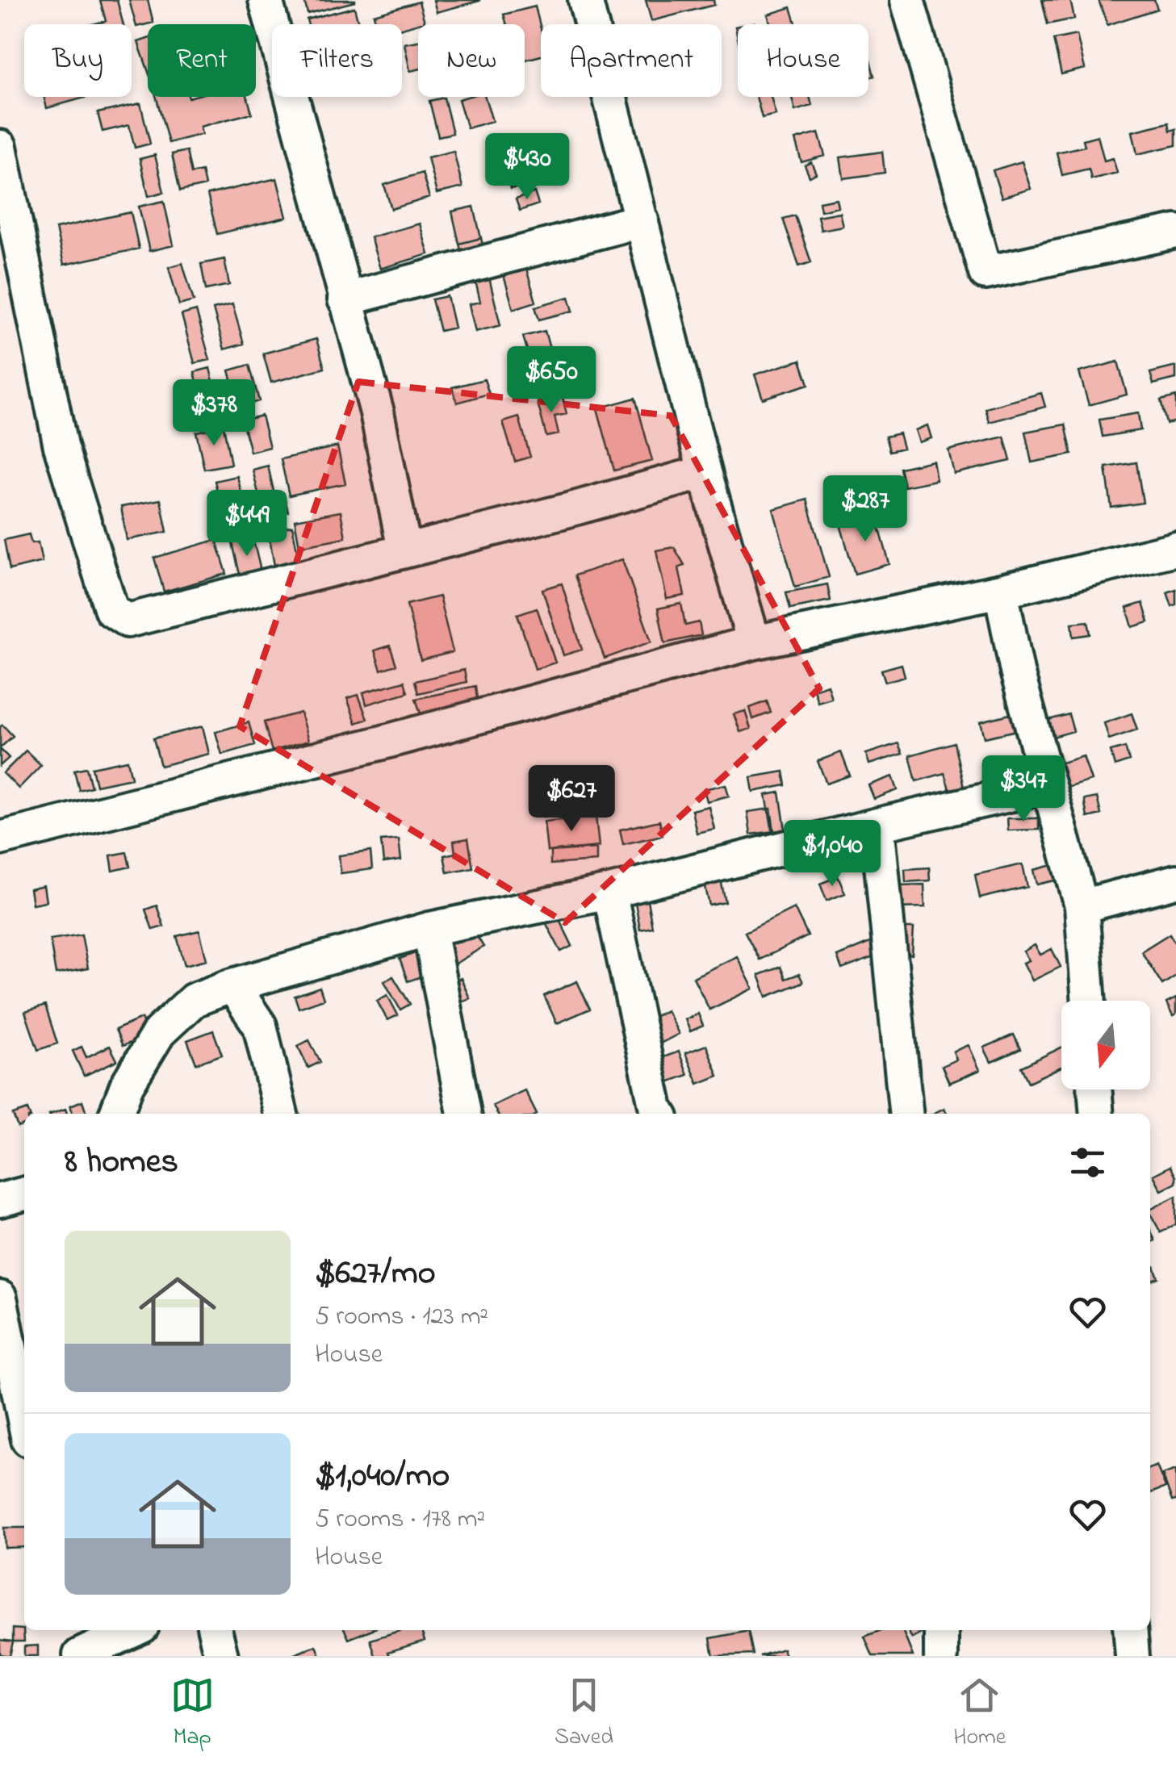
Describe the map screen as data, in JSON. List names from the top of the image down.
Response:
{
  "north": "bottom",
  "page": {
    "chip": [
      "Buy",
      "Rent",
      "Filters",
      "New",
      "Apartment",
      "House"
    ],
    "price": [
      "$430",
      "$650",
      "$378",
      "$287",
      "$449",
      "$347",
      "$627",
      "$1,040"
    ],
    "heading": "8 homes",
    "list": [
      {
        "name": "$627/mo",
        "note": "5 rooms · 123 m² · House"
      },
      {
        "name": "$1,040/mo",
        "note": "5 rooms · 178 m² · House"
      }
    ],
    "tabs": ["Map", "Saved", "Home"]
  }
}
